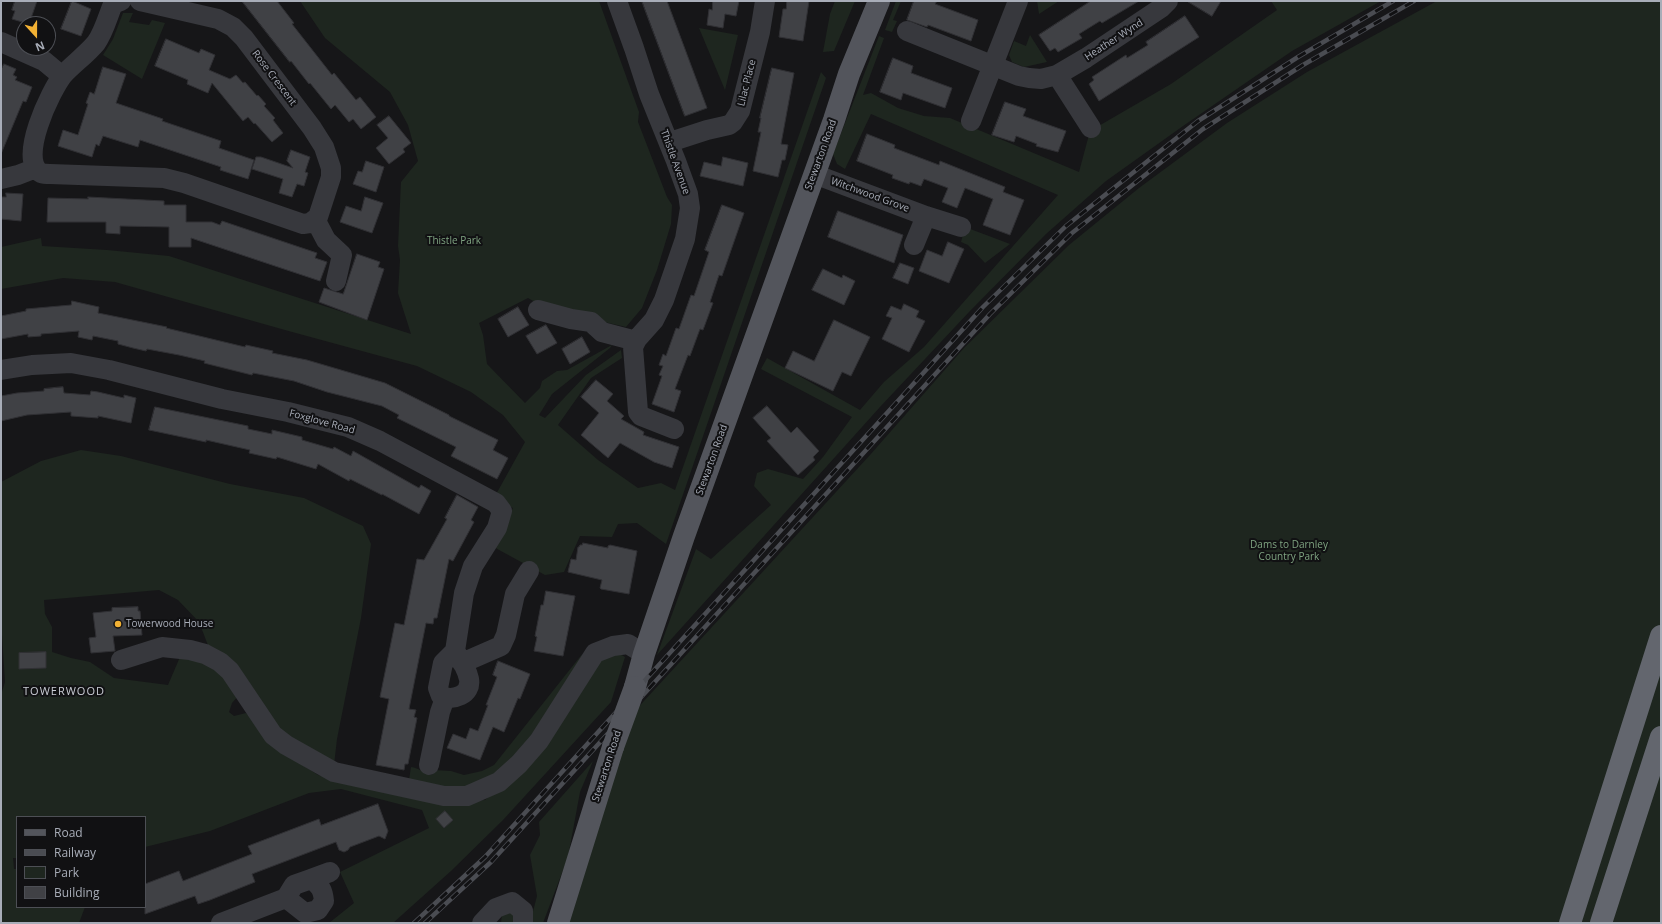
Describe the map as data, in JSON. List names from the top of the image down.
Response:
{
  "streets": {
    "main road": ["Stewarton Road"],
    "street": [
      "Heather Wynd",
      "Rose Crescent",
      "Lilac Place",
      "Thistle Avenue",
      "Witchwood Grove",
      "Foxglove Road"
    ]
  },
  "crossings": [
    ["Lilac Place", "Thistle Avenue"],
    ["Stewarton Road", "Witchwood Grove"]
  ],
  "districts": ["TOWERWOOD"],
  "parks": ["Thistle Park", "Dams to Darnley Country Park"],
  "places": ["Towerwood House"],
  "legend": [
    "Road",
    "Railway",
    "Park",
    "Building"
  ],
  "north": "bottom"
}
